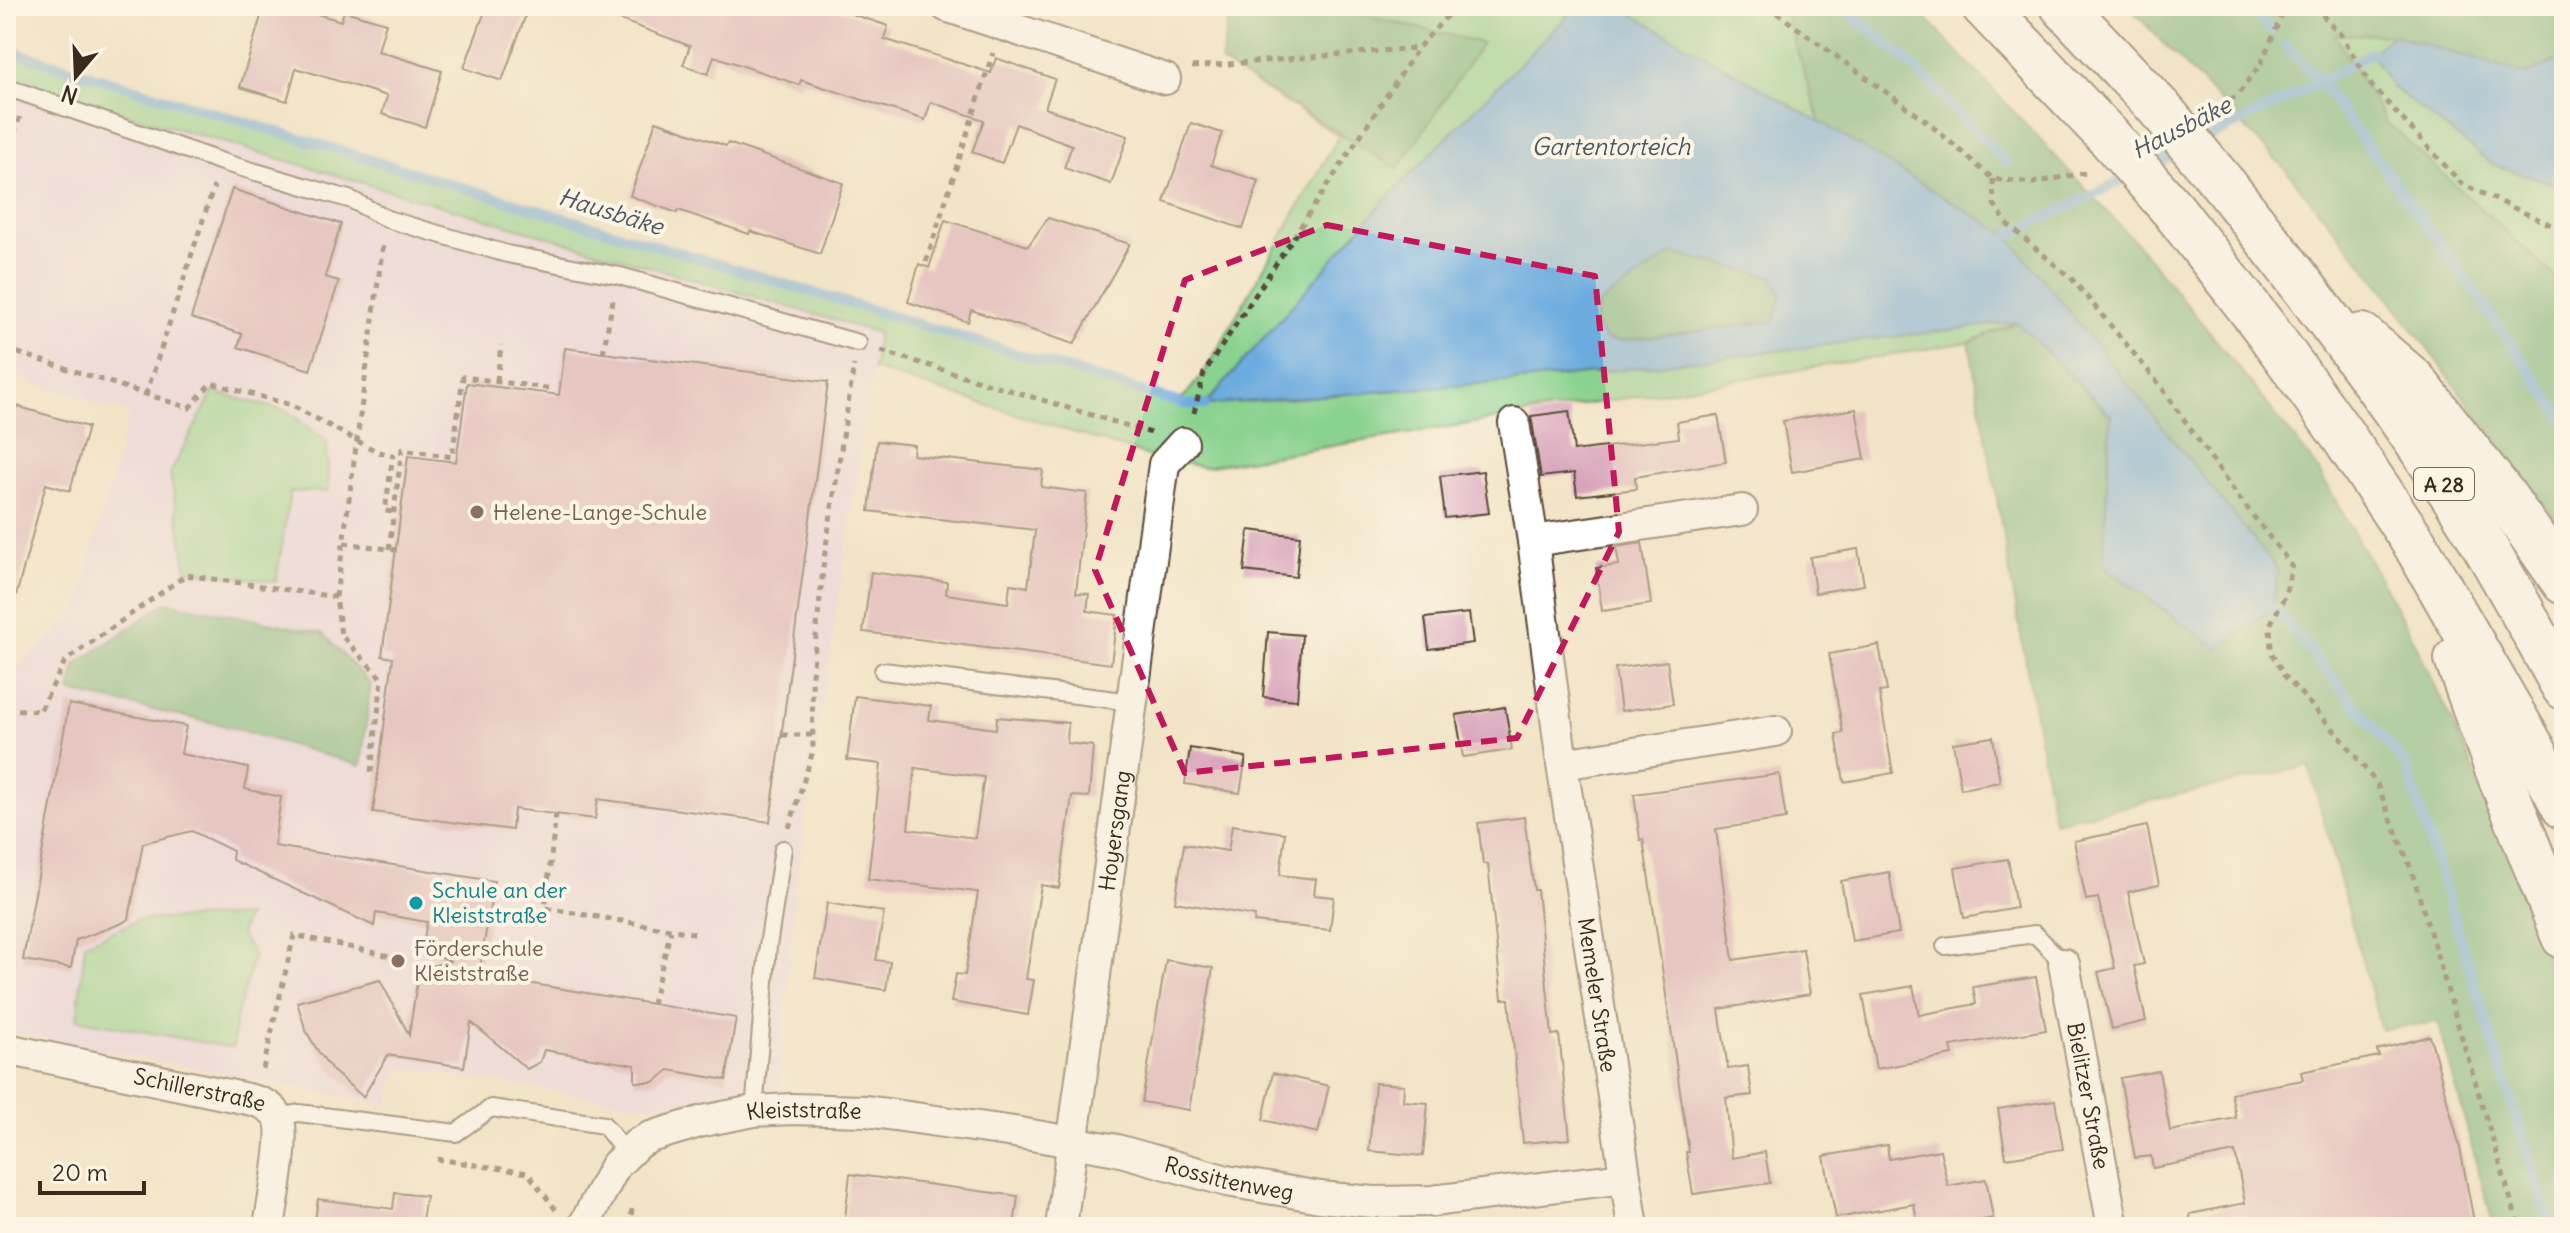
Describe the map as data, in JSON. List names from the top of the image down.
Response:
{
  "streets": {
    "highway": ["A 28"],
    "street": [
      "Hoyersgang",
      "Memeler Straße",
      "Schillerstraße",
      "Bielitzer Straße",
      "Kleiststraße",
      "Rossittenweg"
    ]
  },
  "crossings": [
    ["Hoyersgang", "Kleiststraße"],
    ["Hoyersgang", "Rossittenweg"],
    ["Memeler Straße", "Rossittenweg"],
    ["Kleiststraße", "Rossittenweg"]
  ],
  "water": ["Hausbäke", "Gartentorteich"],
  "places": ["Helene-Lange-Schule", "Schule an der Kleiststraße", "Förderschule Kleiststraße"],
  "scale_bar": "20 m",
  "north": "bottom"
}
